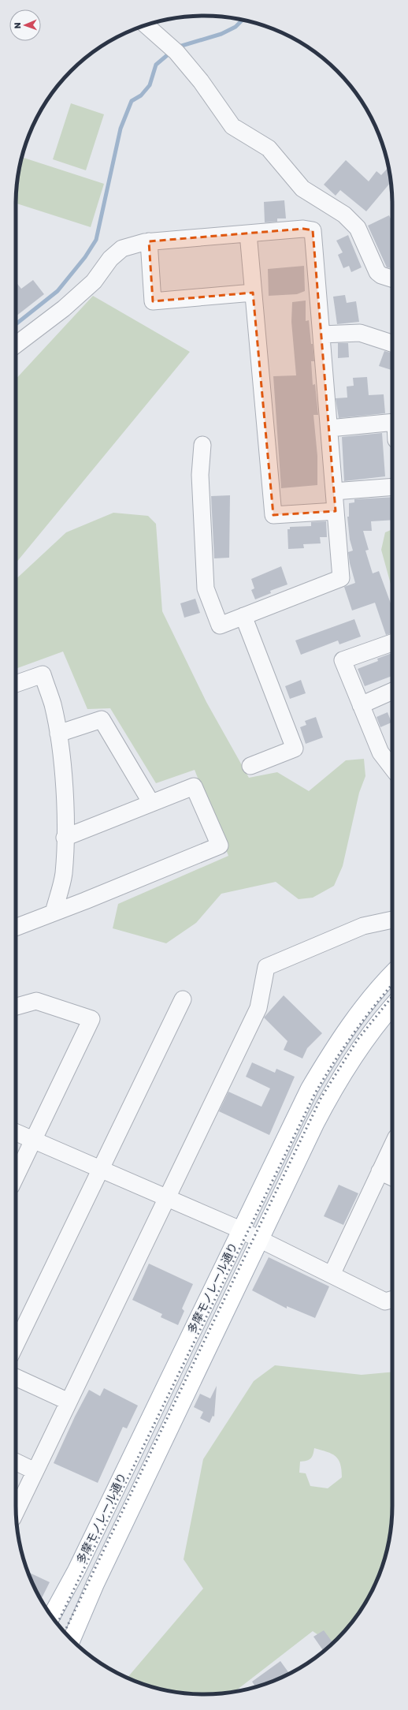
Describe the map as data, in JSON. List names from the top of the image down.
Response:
{
  "streets": {
    "main road": ["多摩モノレール通り"]
  },
  "north": "left"
}
